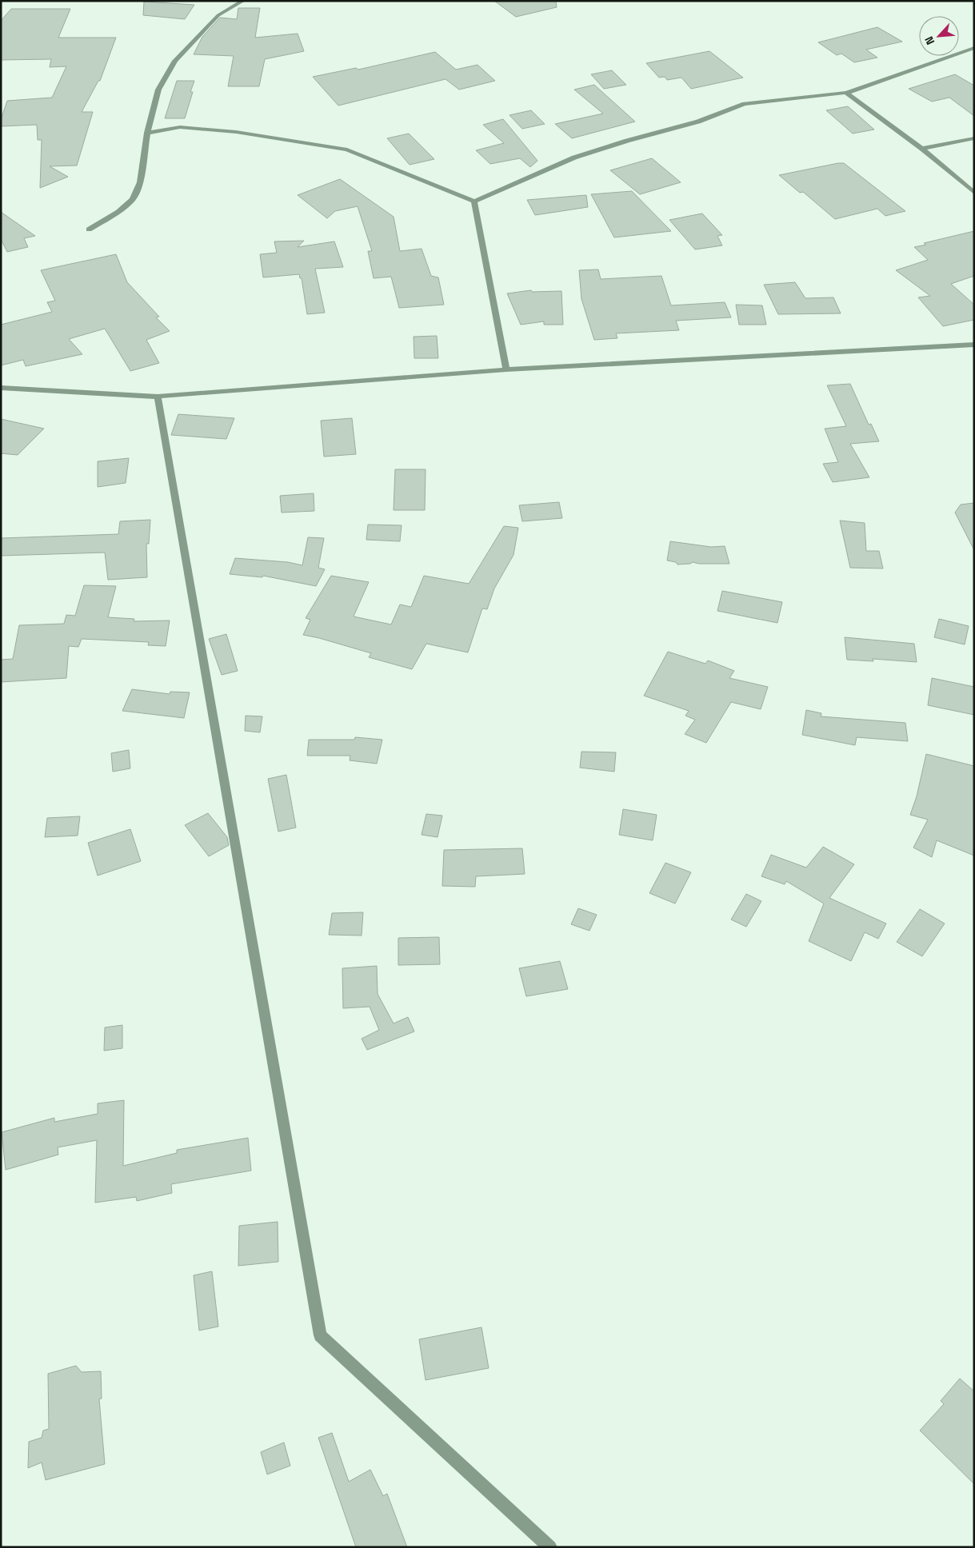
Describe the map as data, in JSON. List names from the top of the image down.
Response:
{
  "north": "bottom left"
}
